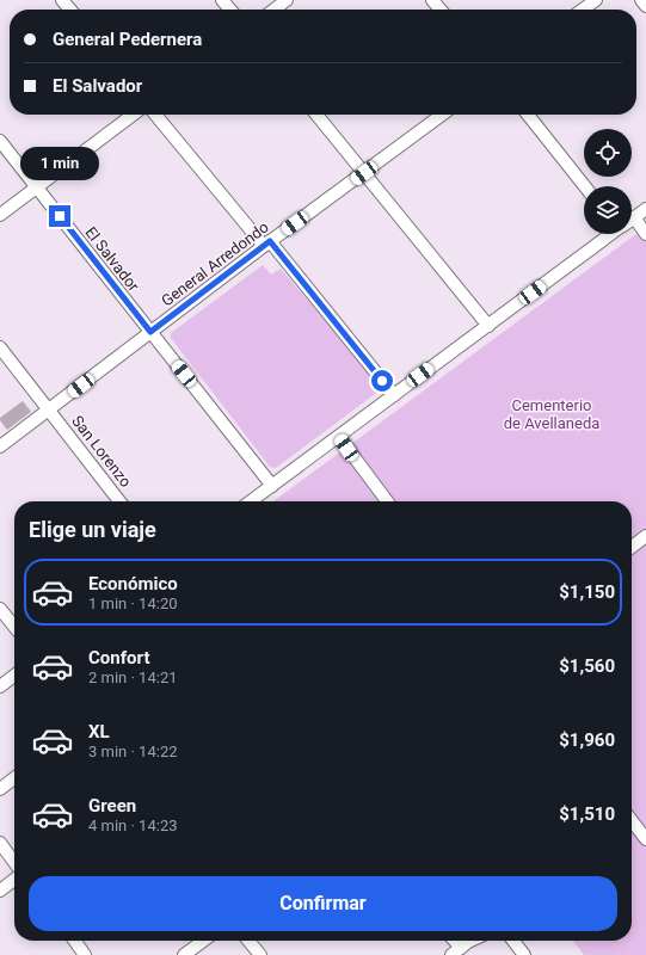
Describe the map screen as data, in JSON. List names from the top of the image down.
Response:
{
  "streets": {
    "street": ["El Salvador", "General Arredondo", "San Lorenzo"]
  },
  "crossings": [
    ["El Salvador", "General Arredondo"],
    ["General Arredondo", "San Lorenzo"]
  ],
  "parks": ["Cementerio de Avellaneda"],
  "page": {
    "banner": ["General Pedernera", "El Salvador"],
    "bubble": "1 min",
    "heading": "Elige un viaje",
    "list": [
      {
        "name": "Económico",
        "note": "1 min · 14:20",
        "value": "$1,150"
      },
      {
        "name": "Confort",
        "note": "2 min · 14:21",
        "value": "$1,560"
      },
      {
        "name": "XL",
        "note": "3 min · 14:22",
        "value": "$1,960"
      },
      {
        "name": "Green",
        "note": "4 min · 14:23",
        "value": "$1,510"
      }
    ],
    "buttons": "Confirmar"
  }
}
